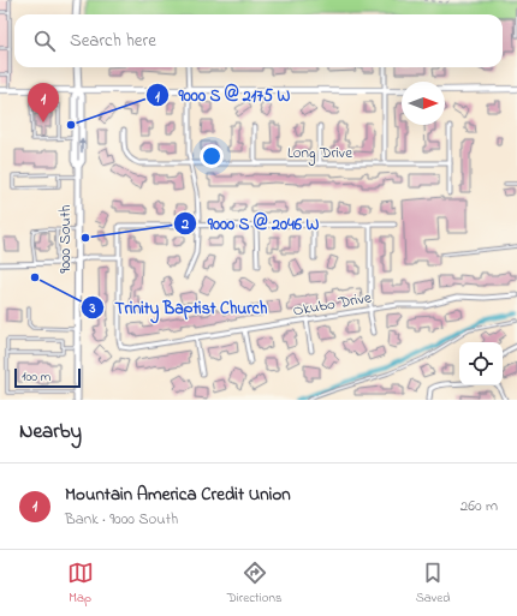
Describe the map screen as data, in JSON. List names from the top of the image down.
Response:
{
  "streets": {
    "main road": ["9000 South"],
    "street": ["Long Drive", "Okubo Drive"]
  },
  "places": ["9000 S @ 2175 W", "9000 S @ 2046 W", "Trinity Baptist Church"],
  "scale_bar": "100 m",
  "north": "right",
  "page": {
    "search": "Search here",
    "pins": "1",
    "scale": "100 m",
    "heading": "Nearby",
    "list": [
      {
        "mark": "1",
        "name": "Mountain America Credit Union",
        "note": "Bank · 9000 South",
        "value": "260 m"
      }
    ],
    "nav": ["Map", "Directions", "Saved"]
  }
}
